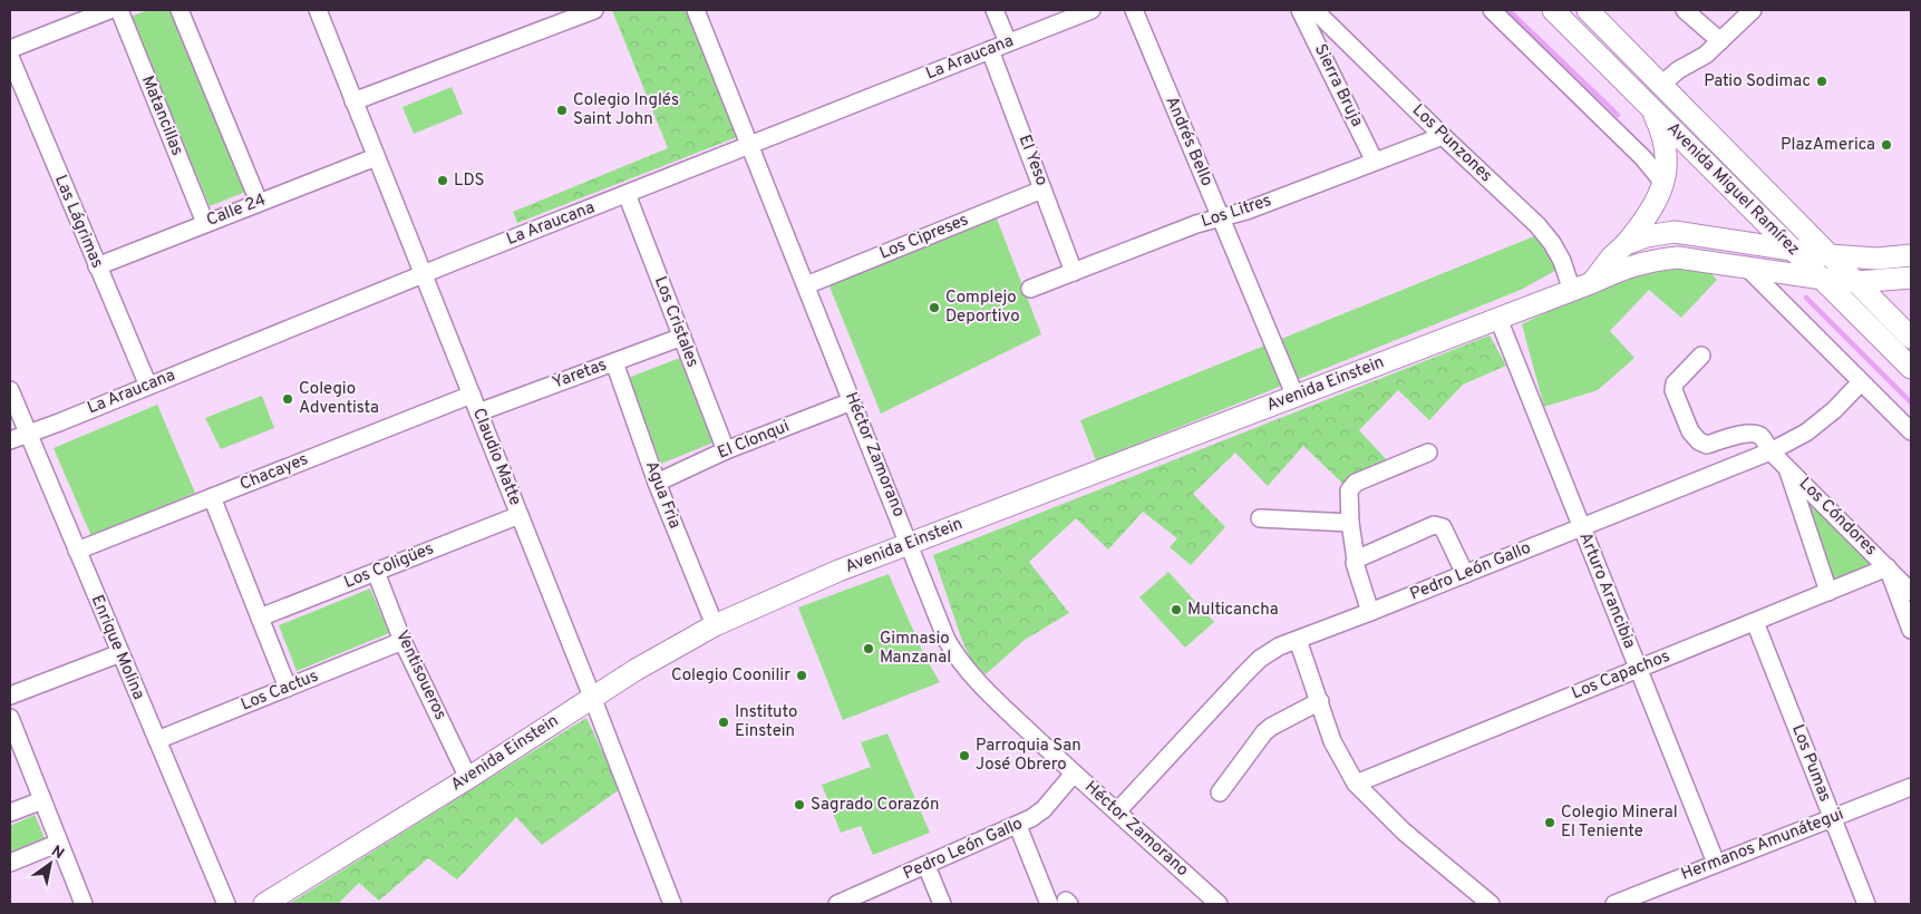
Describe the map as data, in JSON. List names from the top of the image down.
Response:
{
  "streets": {
    "main road": ["Avenida Miguel Ramírez", "Avenida Einstein"],
    "street": [
      "La Araucana",
      "Sierra Bruja",
      "Matancillas",
      "Andrés Bello",
      "Los Punzones",
      "El Yeso",
      "Calle 24",
      "Los Litres",
      "Las Lágrimas",
      "Los Cipreses",
      "Los Cristales",
      "Yaretas",
      "El Clonqui",
      "Héctor Zamorano",
      "Claudio Matte",
      "Chacayes",
      "Agua Fria",
      "Los Cóndores",
      "Los Coligües",
      "Pedro León Gallo",
      "Arturo Arancibia",
      "Enrique Molina",
      "Ventisoueros",
      "Los Capachos",
      "Los Cactus",
      "Los Pumas",
      "Hermanos Amunátegui"
    ]
  },
  "crossings": [
    ["La Araucana", "El Yeso"],
    ["La Araucana", "Las Lágrimas"],
    ["La Araucana", "Los Cristales"],
    ["La Araucana", "Héctor Zamorano"],
    ["La Araucana", "Claudio Matte"],
    ["La Araucana", "Enrique Molina"],
    ["Sierra Bruja", "Los Litres"],
    ["Matancillas", "Calle 24"],
    ["Andrés Bello", "Los Litres"],
    ["Andrés Bello", "Avenida Einstein"],
    ["Los Punzones", "Los Litres"],
    ["Los Punzones", "Avenida Einstein"],
    ["El Yeso", "Los Litres"],
    ["El Yeso", "Los Cipreses"],
    ["Avenida Miguel Ramírez", "Avenida Einstein"],
    ["Calle 24", "Las Lágrimas"],
    ["Calle 24", "Claudio Matte"],
    ["Los Cipreses", "Héctor Zamorano"],
    ["Los Cristales", "Yaretas"],
    ["Los Cristales", "El Clonqui"],
    ["Yaretas", "Claudio Matte"],
    ["Yaretas", "Agua Fria"],
    ["Avenida Einstein", "Héctor Zamorano"],
    ["Avenida Einstein", "Claudio Matte"],
    ["Avenida Einstein", "Agua Fria"],
    ["Avenida Einstein", "Arturo Arancibia"],
    ["Avenida Einstein", "Ventisoueros"],
    ["El Clonqui", "Héctor Zamorano"],
    ["El Clonqui", "Agua Fria"],
    ["Héctor Zamorano", "Pedro León Gallo"],
    ["Claudio Matte", "Chacayes"],
    ["Claudio Matte", "Los Coligües"],
    ["Chacayes", "Enrique Molina"],
    ["Los Cóndores", "Pedro León Gallo"],
    ["Los Cóndores", "Los Capachos"],
    ["Los Coligües", "Ventisoueros"],
    ["Pedro León Gallo", "Arturo Arancibia"],
    ["Arturo Arancibia", "Los Capachos"],
    ["Arturo Arancibia", "Hermanos Amunátegui"],
    ["Enrique Molina", "Los Cactus"],
    ["Ventisoueros", "Los Cactus"],
    ["Los Capachos", "Los Pumas"],
    ["Los Pumas", "Hermanos Amunátegui"]
  ],
  "places": [
    "Patio Sodimac",
    "Colegio Inglés Saint John",
    "PlazAmerica",
    "LDS",
    "Complejo Deportivo",
    "Colegio Adventista",
    "Multicancha",
    "Gimnasio Manzanal",
    "Colegio Coonilir",
    "Instituto Einstein",
    "Parroquia San José Obrero",
    "Sagrado Corazón",
    "Colegio Mineral El Teniente"
  ],
  "north": "top right"
}
